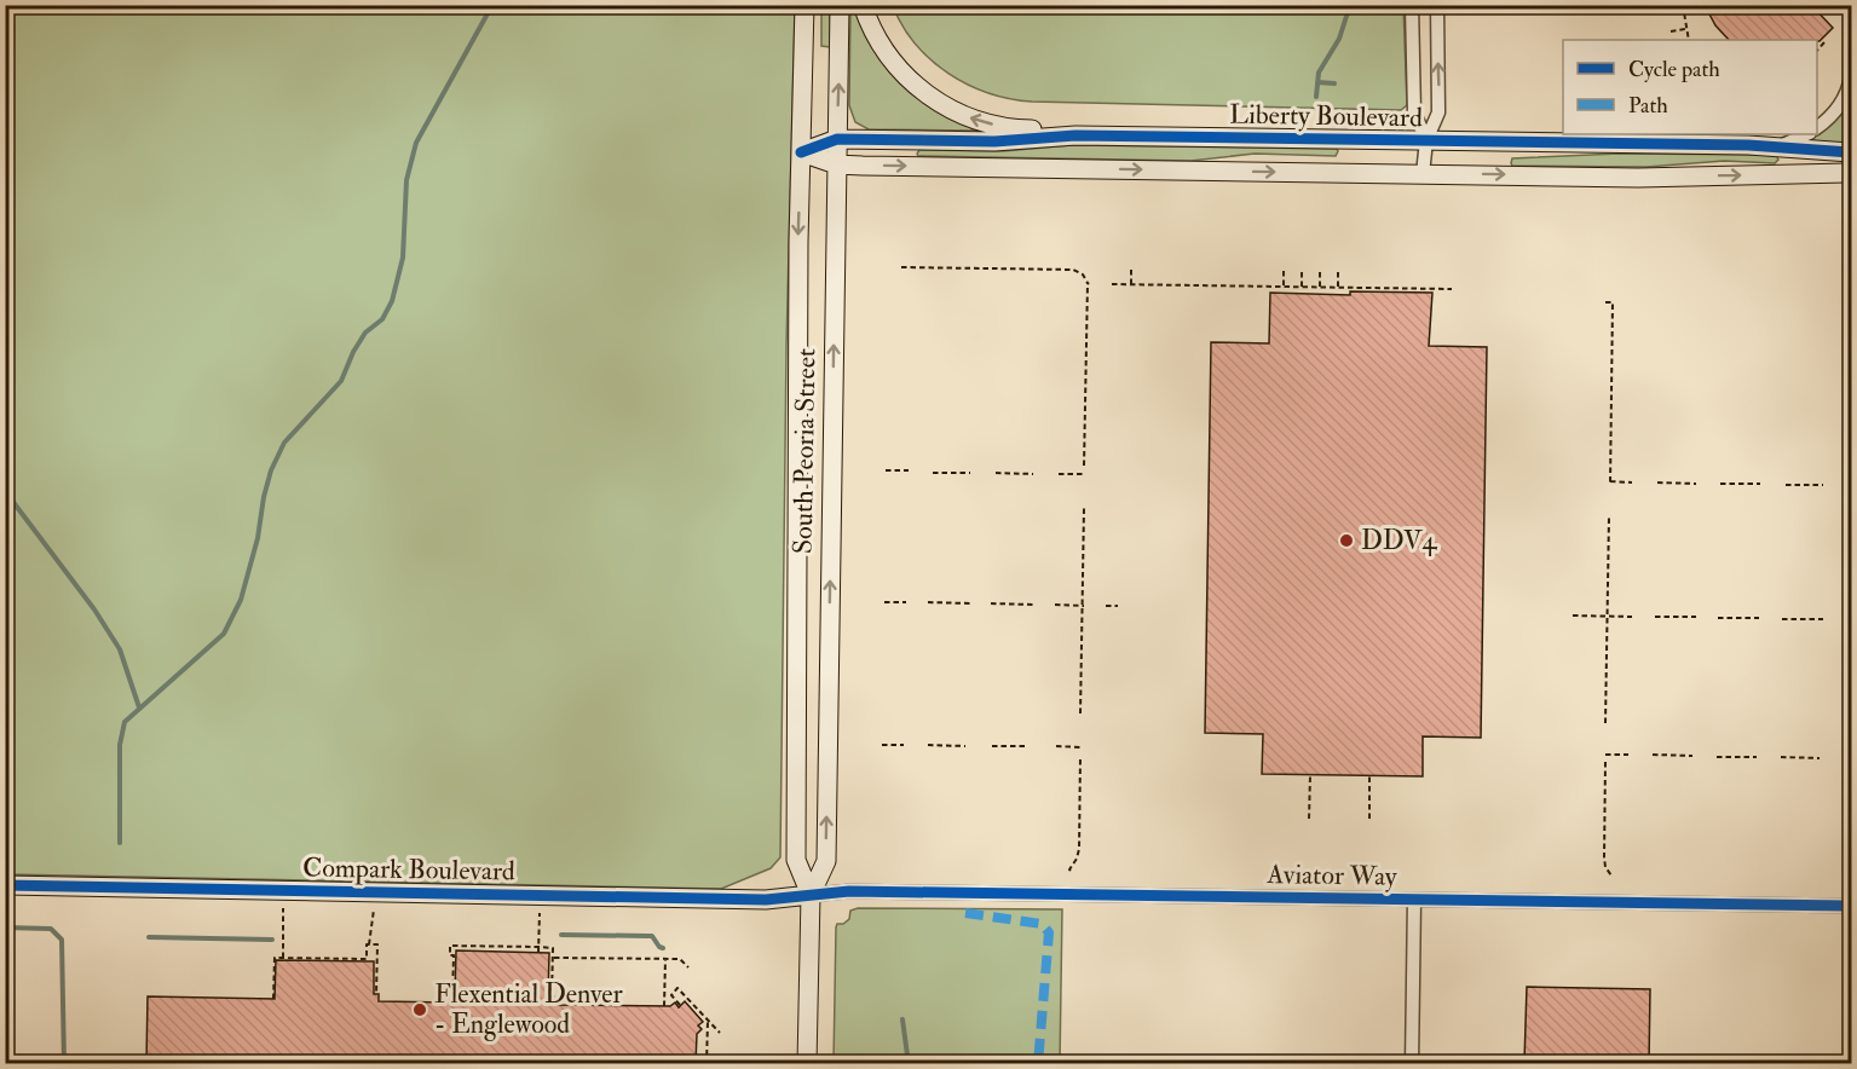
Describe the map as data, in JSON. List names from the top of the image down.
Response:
{
  "streets": {
    "street": [
      "Liberty Boulevard",
      "South Peoria Street",
      "Compark Boulevard",
      "Aviator Way"
    ]
  },
  "crossings": [
    ["Liberty Boulevard", "South Peoria Street"],
    ["South Peoria Street", "Compark Boulevard"],
    ["South Peoria Street", "Aviator Way"],
    ["Compark Boulevard", "Aviator Way"]
  ],
  "places": ["DDV4", "Flexential Denver - Englewood"],
  "legend": ["Cycle path", "Path"]
}
